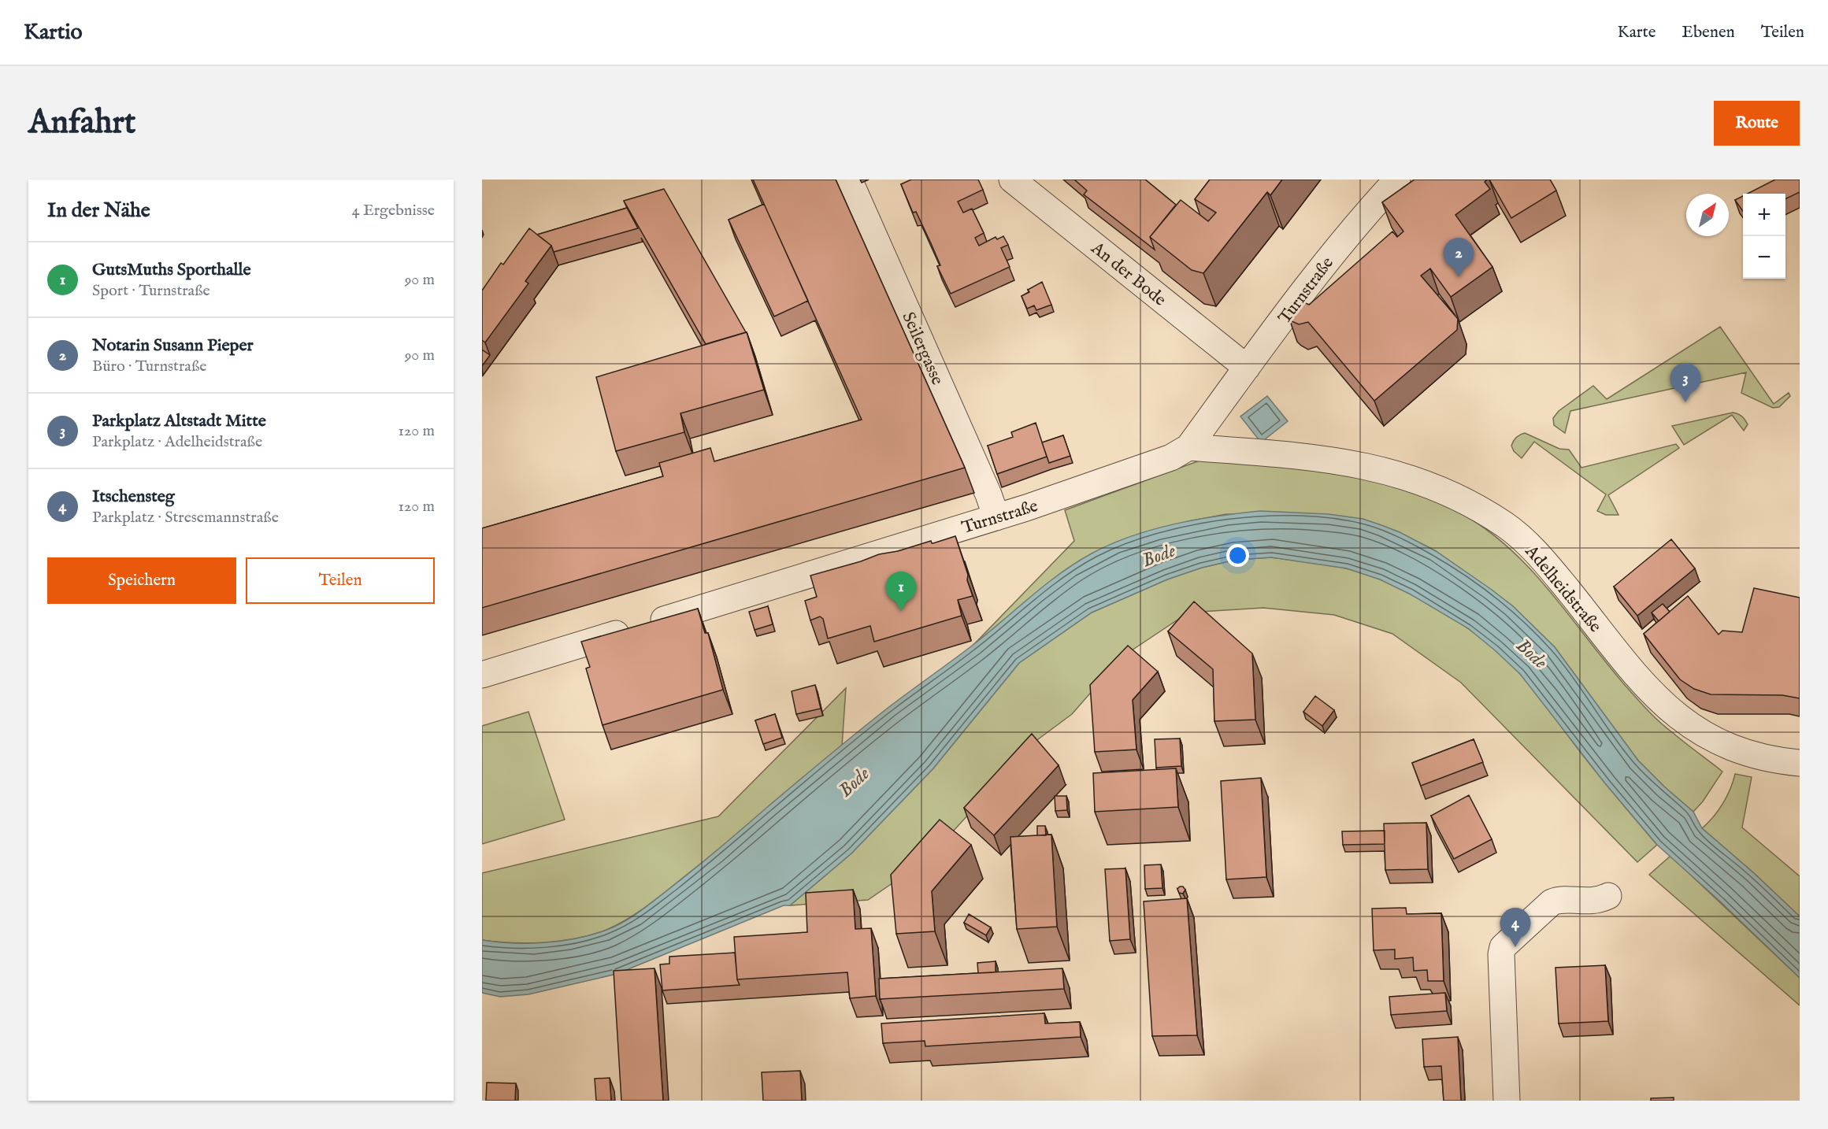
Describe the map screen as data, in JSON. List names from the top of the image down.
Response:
{
  "streets": {
    "street": [
      "An der Bode",
      "Turnstraße",
      "Seilergasse",
      "Adelheidstraße"
    ]
  },
  "crossings": [
    ["An der Bode", "Turnstraße"],
    ["Turnstraße", "Seilergasse"],
    ["Turnstraße", "Adelheidstraße"]
  ],
  "water": ["Bode"],
  "north": "top right",
  "page": {
    "header": "Kartio",
    "nav": ["Karte", "Ebenen", "Teilen"],
    "buttons": [
      "Route",
      ["Speichern", "Teilen"]
    ],
    "title": "Anfahrt",
    "heading": ["In der Nähe", "4 Ergebnisse"],
    "map_buttons": ["+", "−"],
    "pins": [
      "2",
      "3",
      "1",
      "4"
    ],
    "list": [
      {
        "mark": "1",
        "name": "GutsMuths Sporthalle",
        "note": "Sport · Turnstraße",
        "value": "90 m"
      },
      {
        "mark": "2",
        "name": "Notarin Susann Pieper",
        "note": "Büro · Turnstraße",
        "value": "90 m"
      },
      {
        "mark": "3",
        "name": "Parkplatz Altstadt Mitte",
        "note": "Parkplatz · Adelheidstraße",
        "value": "120 m"
      },
      {
        "mark": "4",
        "name": "Itschensteg",
        "note": "Parkplatz · Stresemannstraße",
        "value": "120 m"
      }
    ]
  }
}
